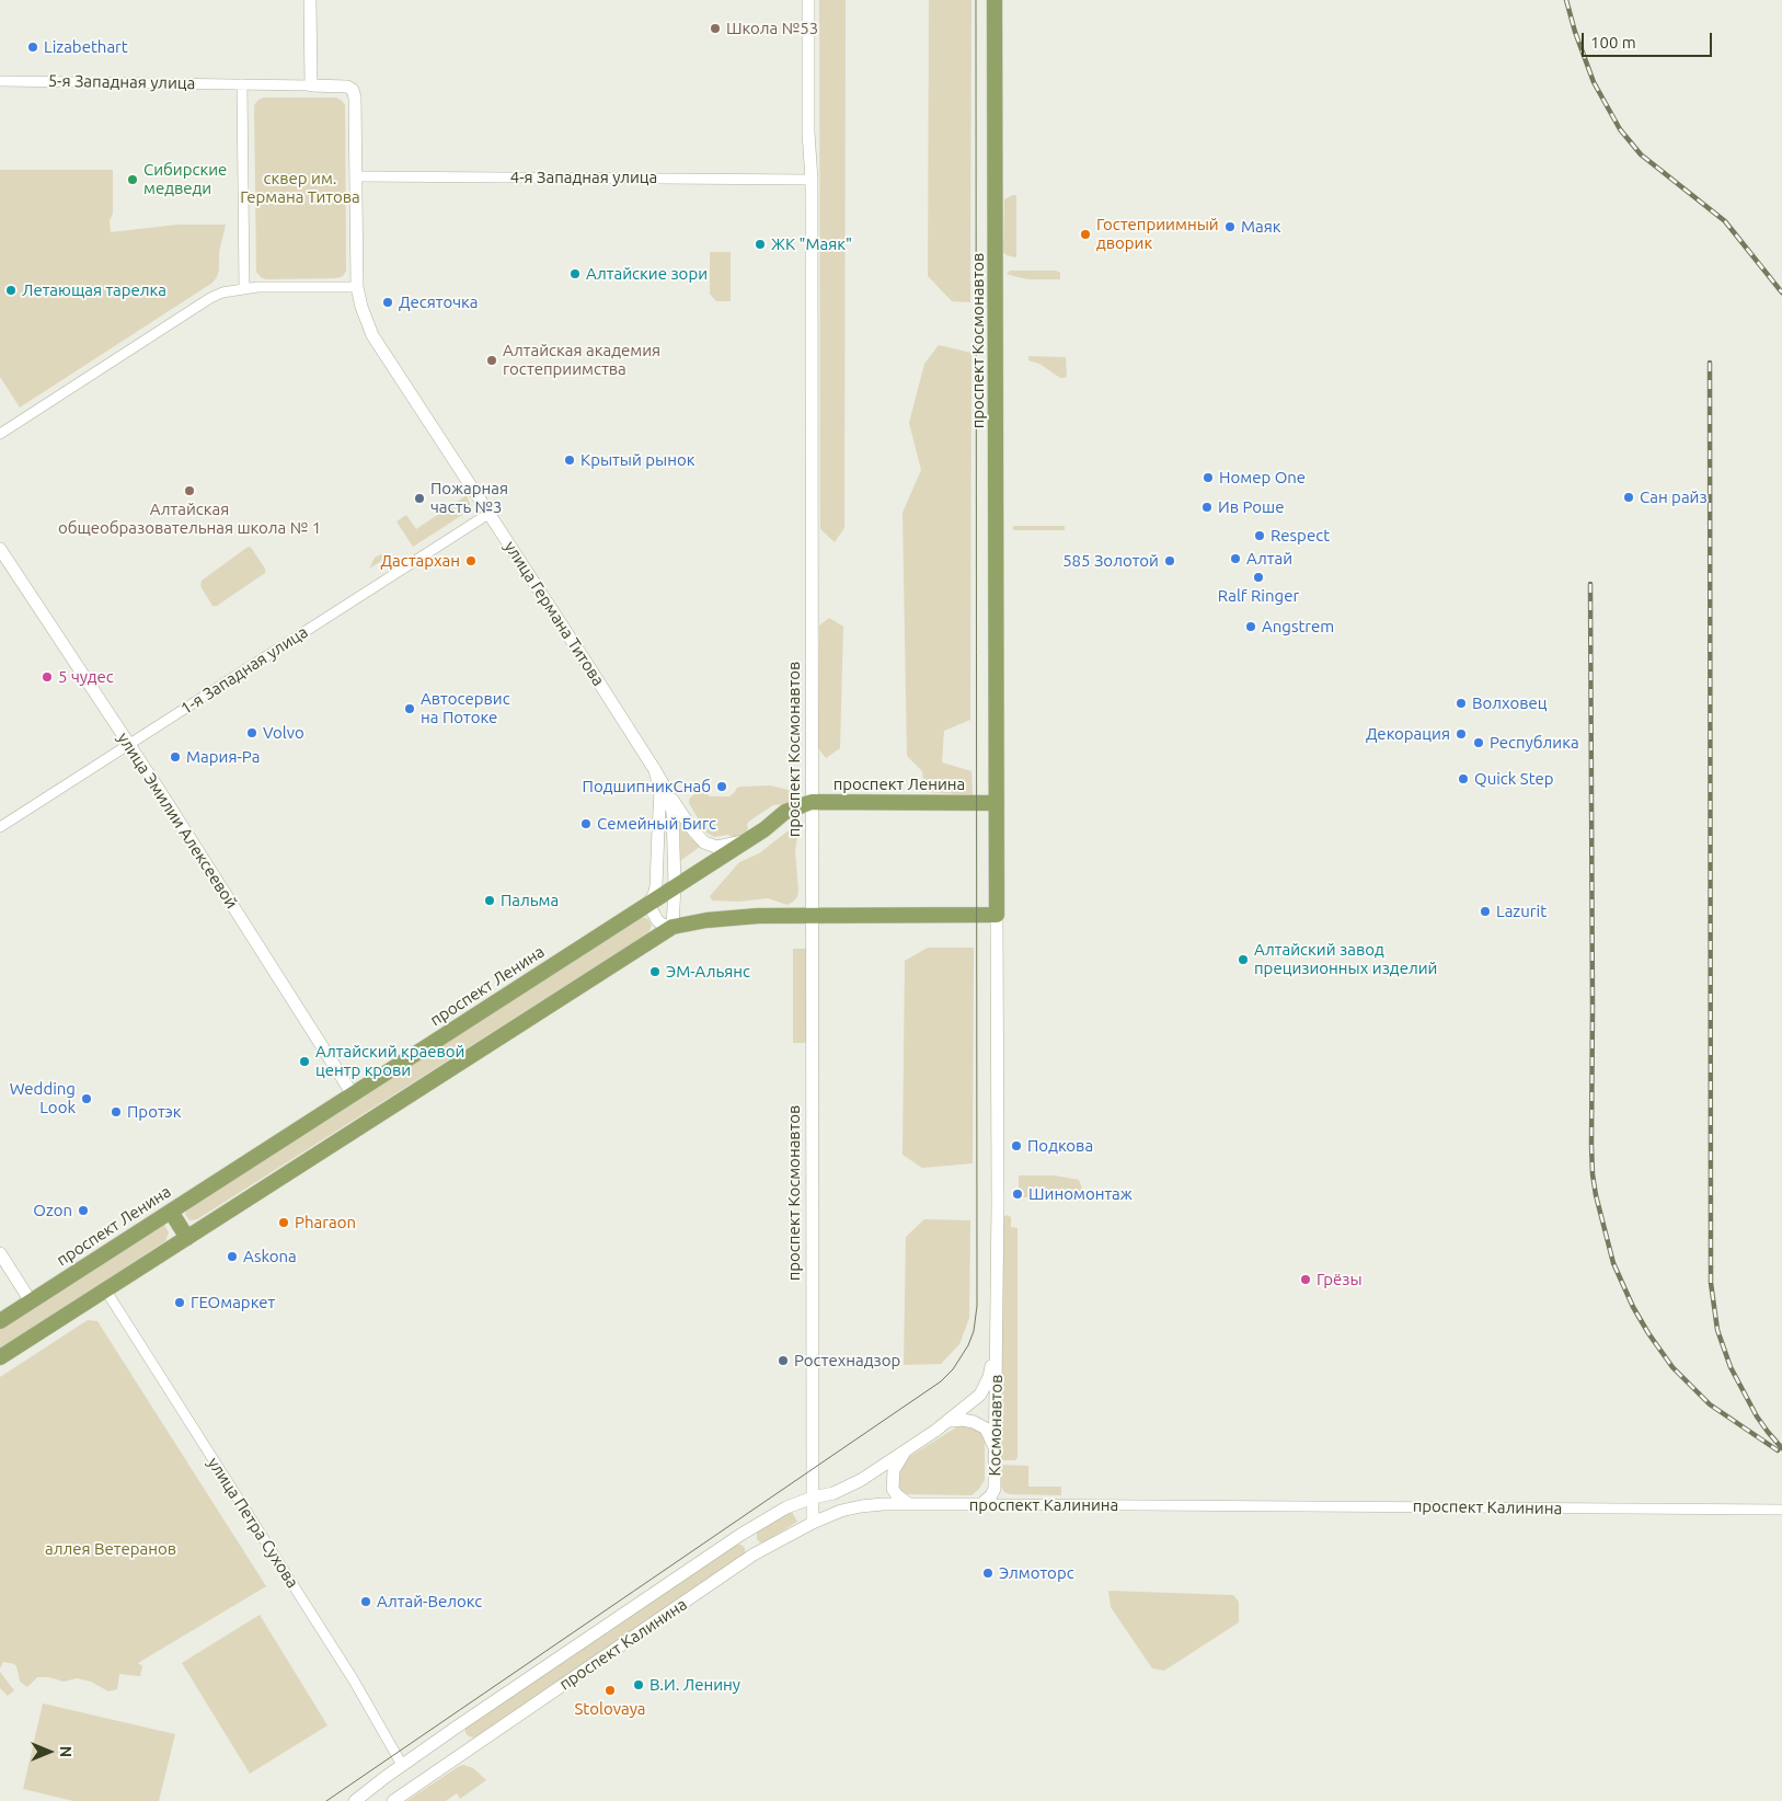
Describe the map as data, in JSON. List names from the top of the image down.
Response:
{
  "streets": {
    "main road": ["проспект Космонавтов", "проспект Ленина"],
    "street": [
      "5-я Западная улица",
      "4-я Западная улица",
      "улица Германа Титова",
      "1-я Западная улица",
      "улица Эмилии Алексеевой",
      "Космонавтов",
      "проспект Калинина",
      "улица Петра Сухова"
    ]
  },
  "crossings": [
    ["5-я Западная улица", "улица Германа Титова"],
    ["4-я Западная улица", "проспект Космонавтов"],
    ["4-я Западная улица", "улица Германа Титова"],
    ["проспект Космонавтов", "проспект Ленина"],
    ["проспект Космонавтов", "Космонавтов"],
    ["проспект Космонавтов", "проспект Калинина"],
    ["улица Германа Титова", "1-я Западная улица"],
    ["1-я Западная улица", "улица Эмилии Алексеевой"],
    ["проспект Ленина", "улица Эмилии Алексеевой"],
    ["Космонавтов", "проспект Калинина"],
    ["проспект Калинина", "улица Петра Сухова"]
  ],
  "parks": ["сквер им. Германа Титова", "аллея Ветеранов"],
  "places": [
    "Школа №53",
    "Lizabethart",
    "Сибирские медведи",
    "Маяк",
    "Гостеприимный дворик",
    "ЖК \"Маяк\"",
    "Алтайские зори",
    "Летающая тарелка",
    "Десяточка",
    "Алтайская академия гостеприимства",
    "Крытый рынок",
    "Номер One",
    "Алтайская общеобразовательная школа № 1",
    "Сан райз",
    "Пожарная часть №3",
    "Ив Роше",
    "Respect",
    "Алтай",
    "Дастархан",
    "585 Золотой",
    "Ralf Ringer",
    "Angstrem",
    "5 чудес",
    "Волховец",
    "Автосервис на Потоке",
    "Volvo",
    "Декорация",
    "Республика",
    "Мария-Ра",
    "Quick Step",
    "ПодшипникСнаб",
    "Семейный Бигс",
    "Пальма",
    "Lazurit",
    "Алтайский завод прецизионных изделий",
    "ЭМ-Альянс",
    "Алтайский краевой центр крови",
    "Wedding Look",
    "Протэк",
    "Подкова",
    "Шиномонтаж",
    "Ozon",
    "Pharaon",
    "Askona",
    "Грёзы",
    "ГЕОмаркет",
    "Ростехнадзор",
    "Элмоторс",
    "Алтай-Велокс",
    "В.И. Ленину",
    "Stolovaya"
  ],
  "scale_bar": "100 m",
  "north": "right"
}
